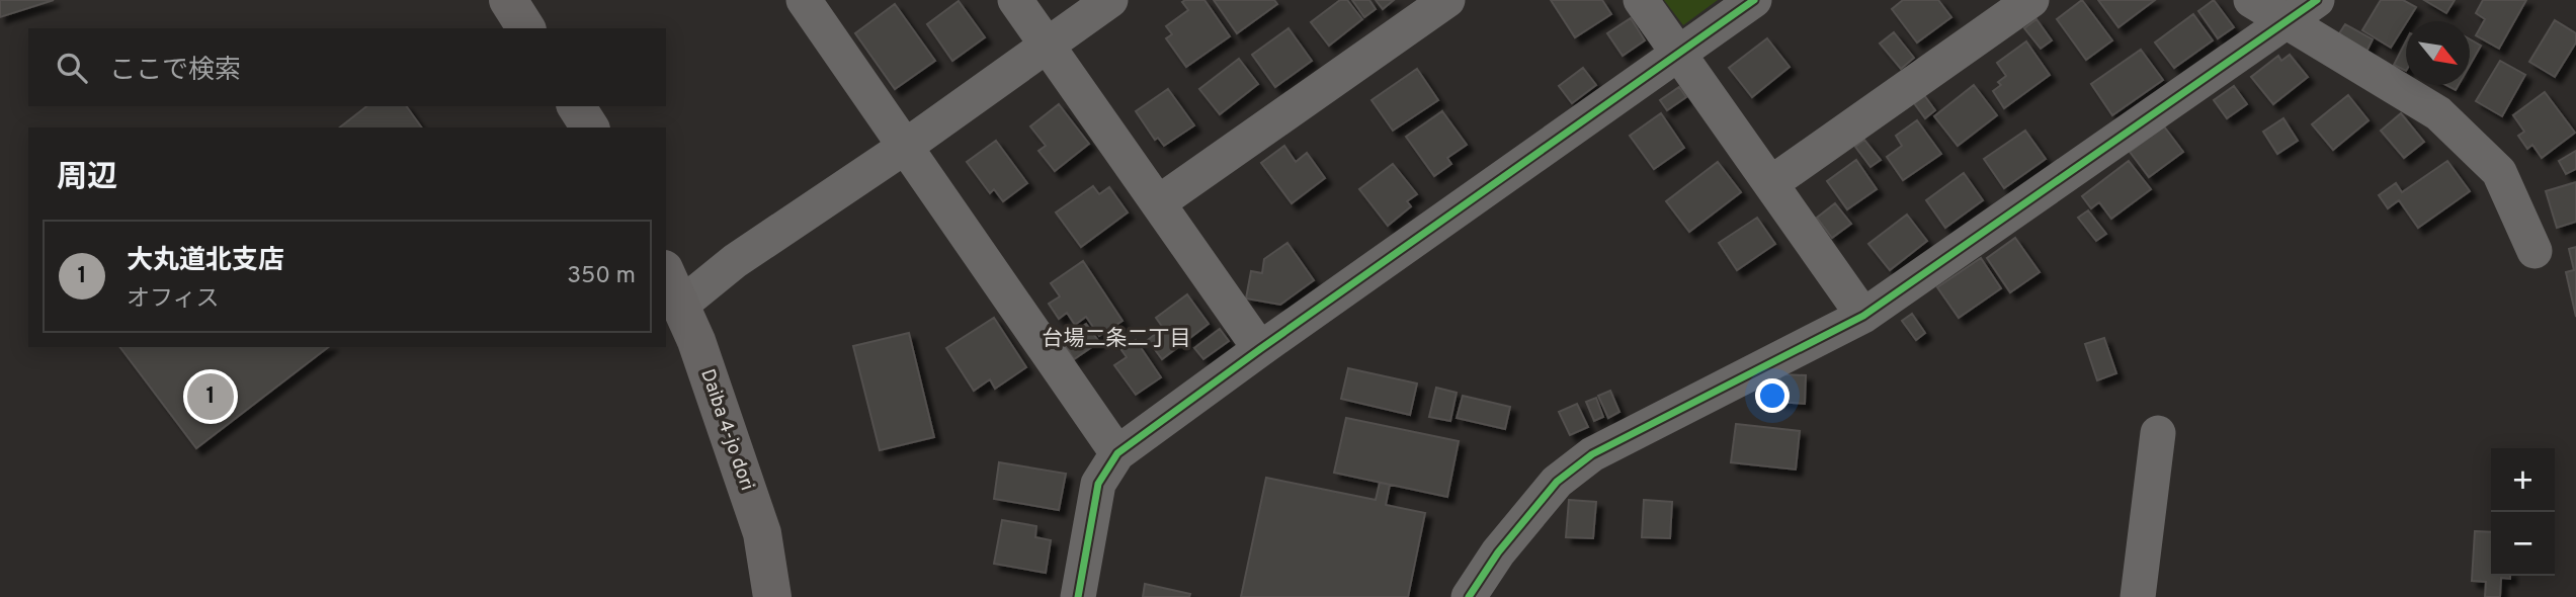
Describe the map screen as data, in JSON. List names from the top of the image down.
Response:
{
  "streets": {
    "highway": ["Daiba 4-jo dori"]
  },
  "districts": ["台場二条二丁目"],
  "north": "bottom right",
  "page": {
    "search": "ここで検索",
    "heading": "周辺",
    "list": [
      {
        "mark": "1",
        "name": "大丸道北支店",
        "note": "オフィス",
        "value": "350 m"
      }
    ],
    "pins": "1",
    "map_buttons": ["+", "−"]
  }
}
